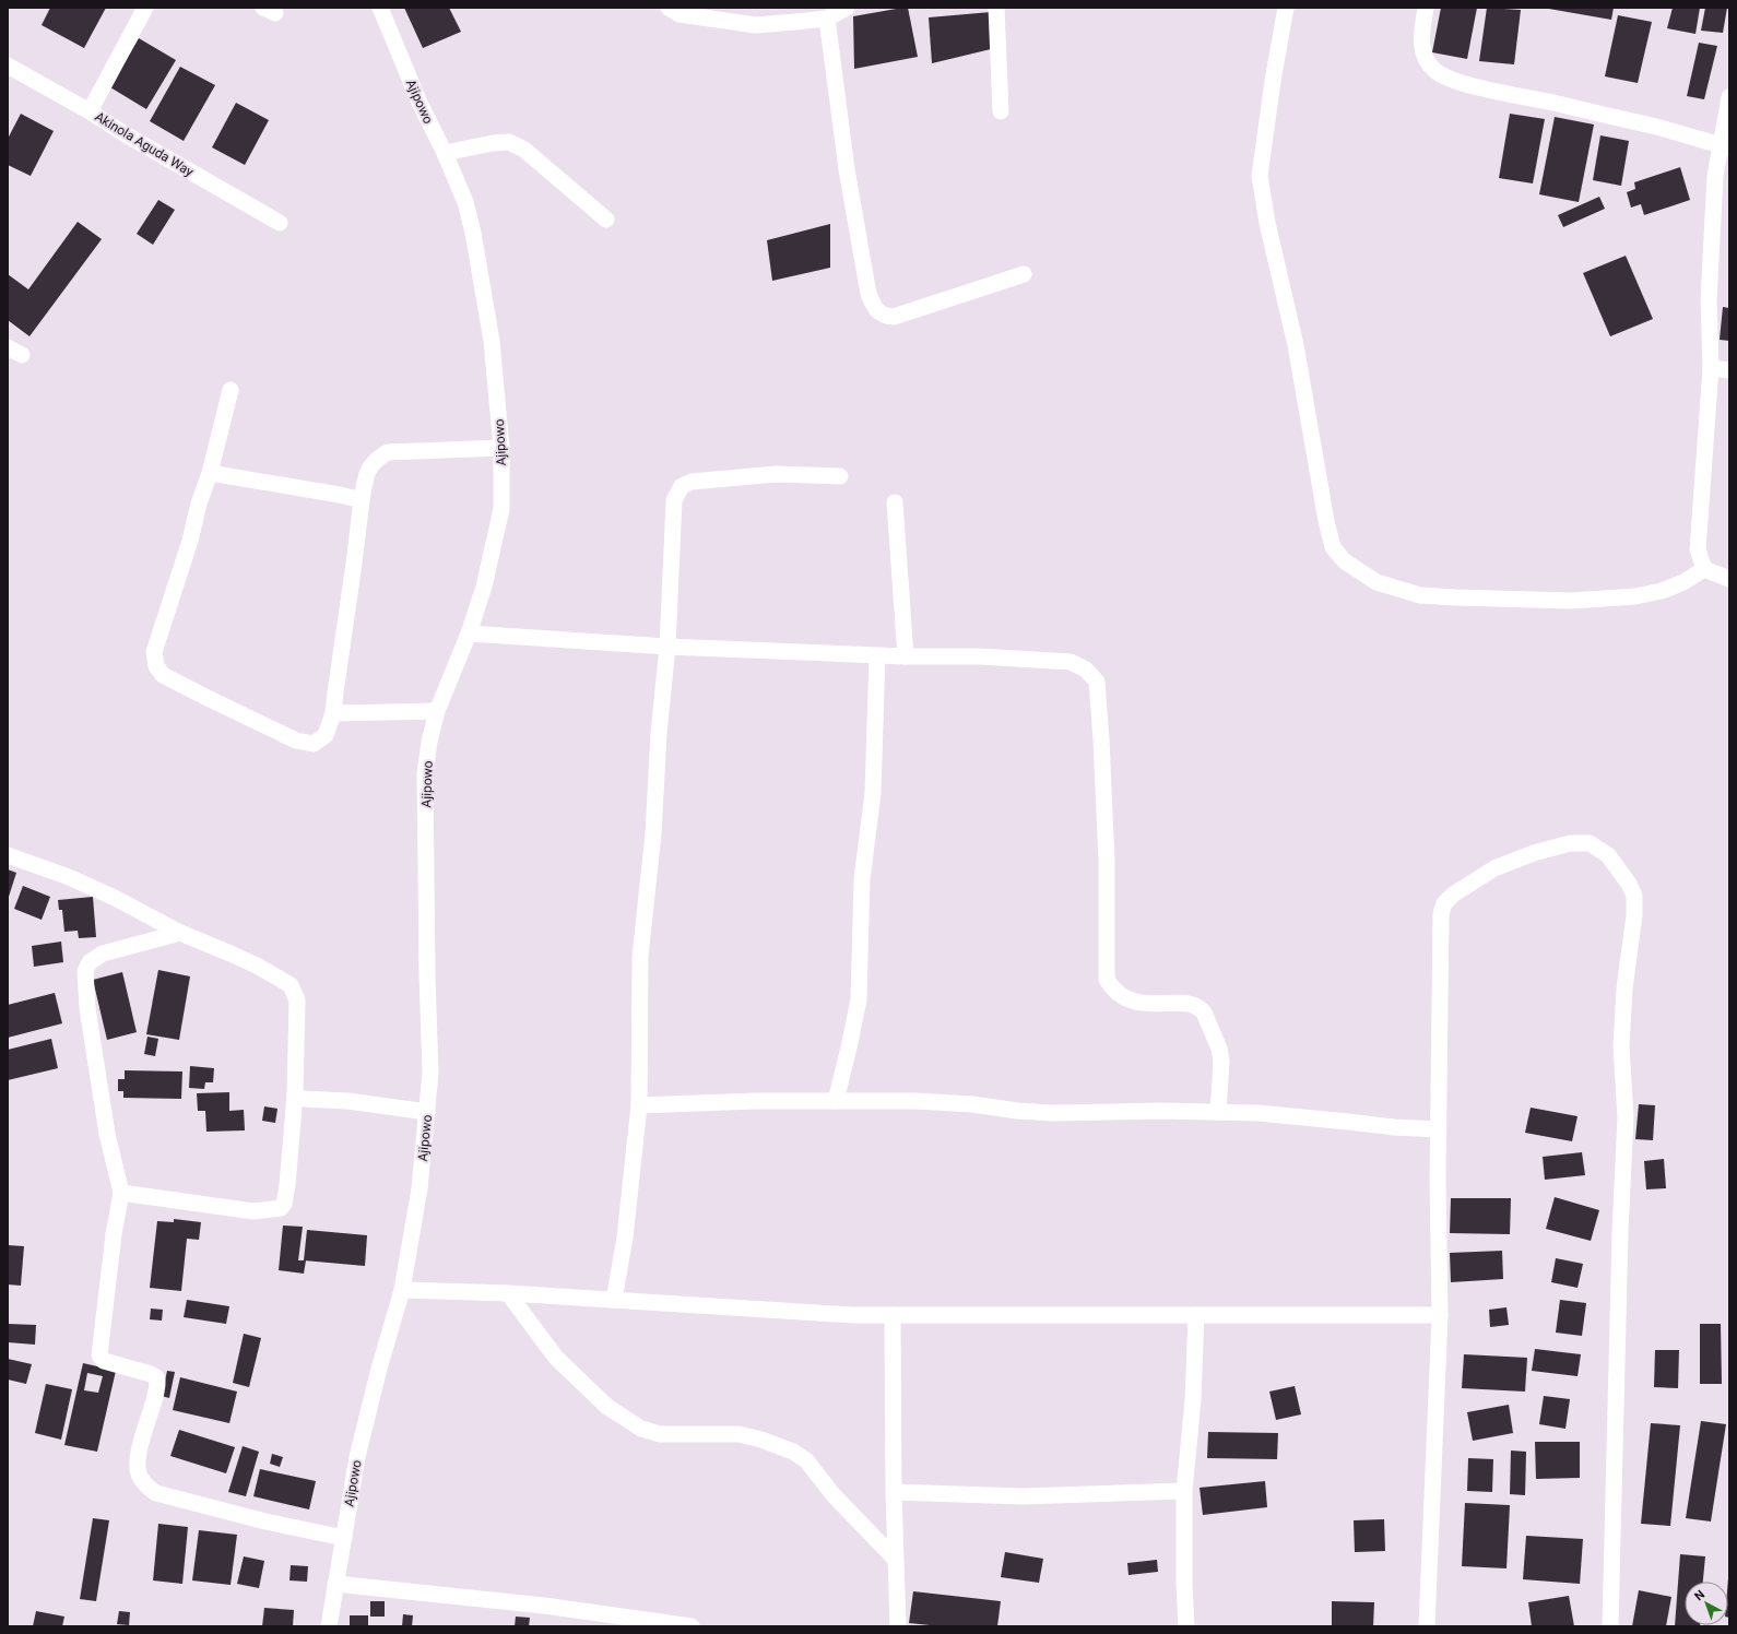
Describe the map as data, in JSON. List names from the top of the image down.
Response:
{
  "streets": {
    "street": ["Ajipowo", "Akinola Aguda Way"]
  },
  "north": "top left"
}
